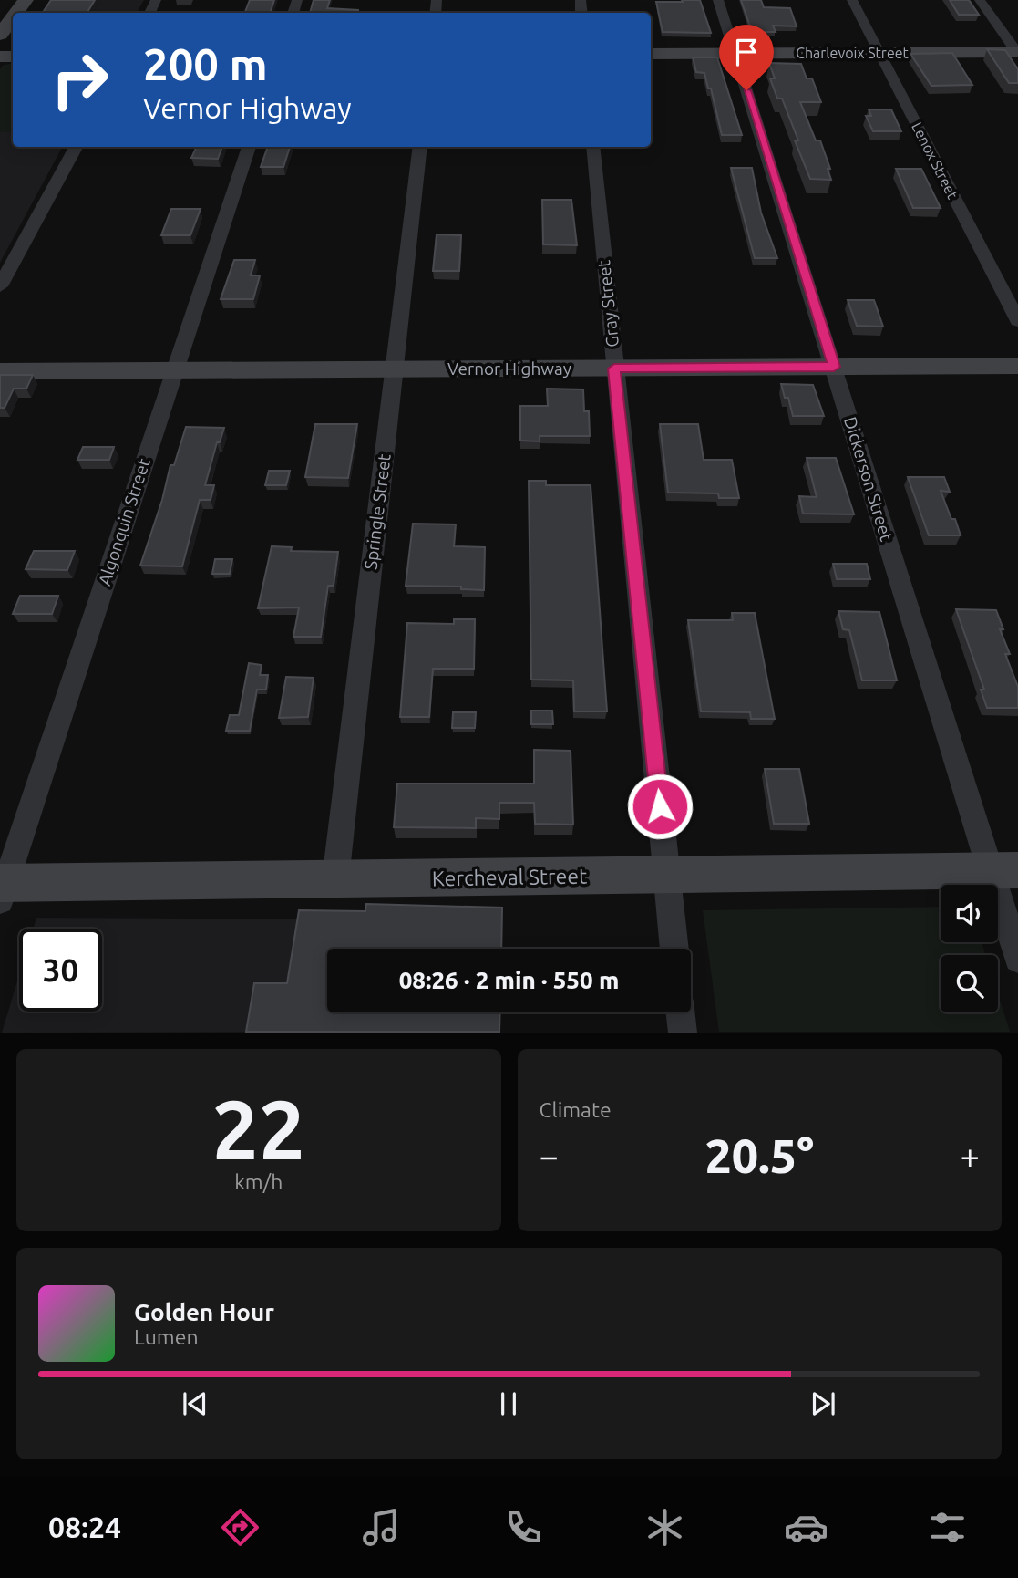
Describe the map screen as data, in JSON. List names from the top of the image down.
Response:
{
  "streets": {
    "street": [
      "Charlevoix Street",
      "Lenox Street",
      "Gray Street",
      "Vernor Highway",
      "Dickerson Street",
      "Springle Street",
      "Algonquin Street",
      "Kercheval Street"
    ]
  },
  "crossings": [
    ["Charlevoix Street", "Lenox Street"],
    ["Charlevoix Street", "Dickerson Street"],
    ["Gray Street", "Vernor Highway"],
    ["Gray Street", "Kercheval Street"],
    ["Vernor Highway", "Dickerson Street"],
    ["Vernor Highway", "Springle Street"],
    ["Vernor Highway", "Algonquin Street"],
    ["Dickerson Street", "Kercheval Street"],
    ["Springle Street", "Kercheval Street"],
    ["Algonquin Street", "Kercheval Street"]
  ],
  "page": {
    "turn": ["200 m", "Vernor Highway"],
    "limit": "30",
    "trip": "08:26 · 2 min · 550 m",
    "tile": [
      ["22", "km/h"],
      "Climate"
    ],
    "heat": ["−", "20.5°", "+"],
    "song": ["Golden Hour", "Lumen"],
    "tabs": "08:24"
  }
}
